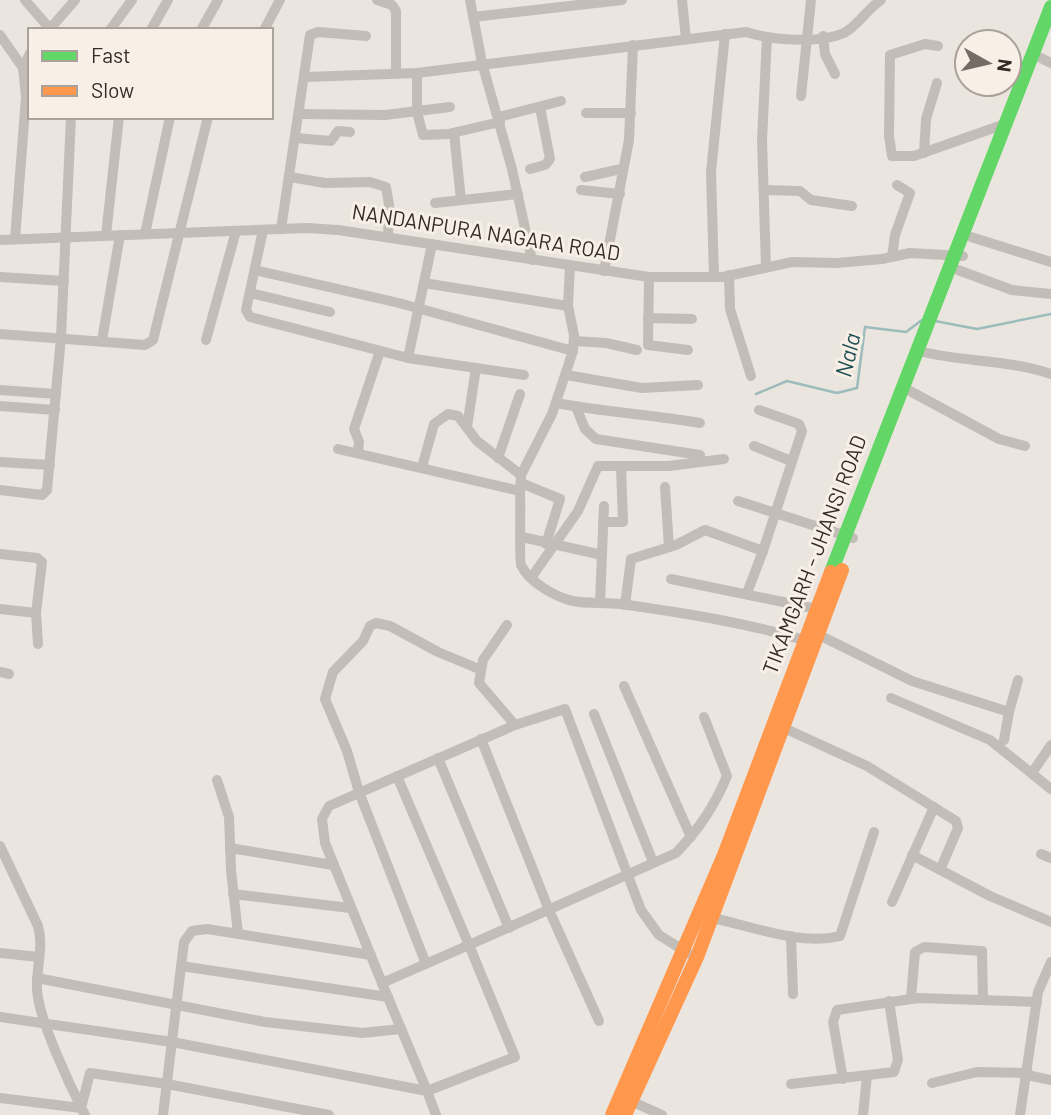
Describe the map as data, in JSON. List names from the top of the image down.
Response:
{
  "streets": {
    "street": ["NANDANPURA NAGARA ROAD", "TIKAMGARH - JHANSI ROAD"]
  },
  "water": ["Nala"],
  "legend": ["Fast", "Slow"],
  "north": "right"
}
